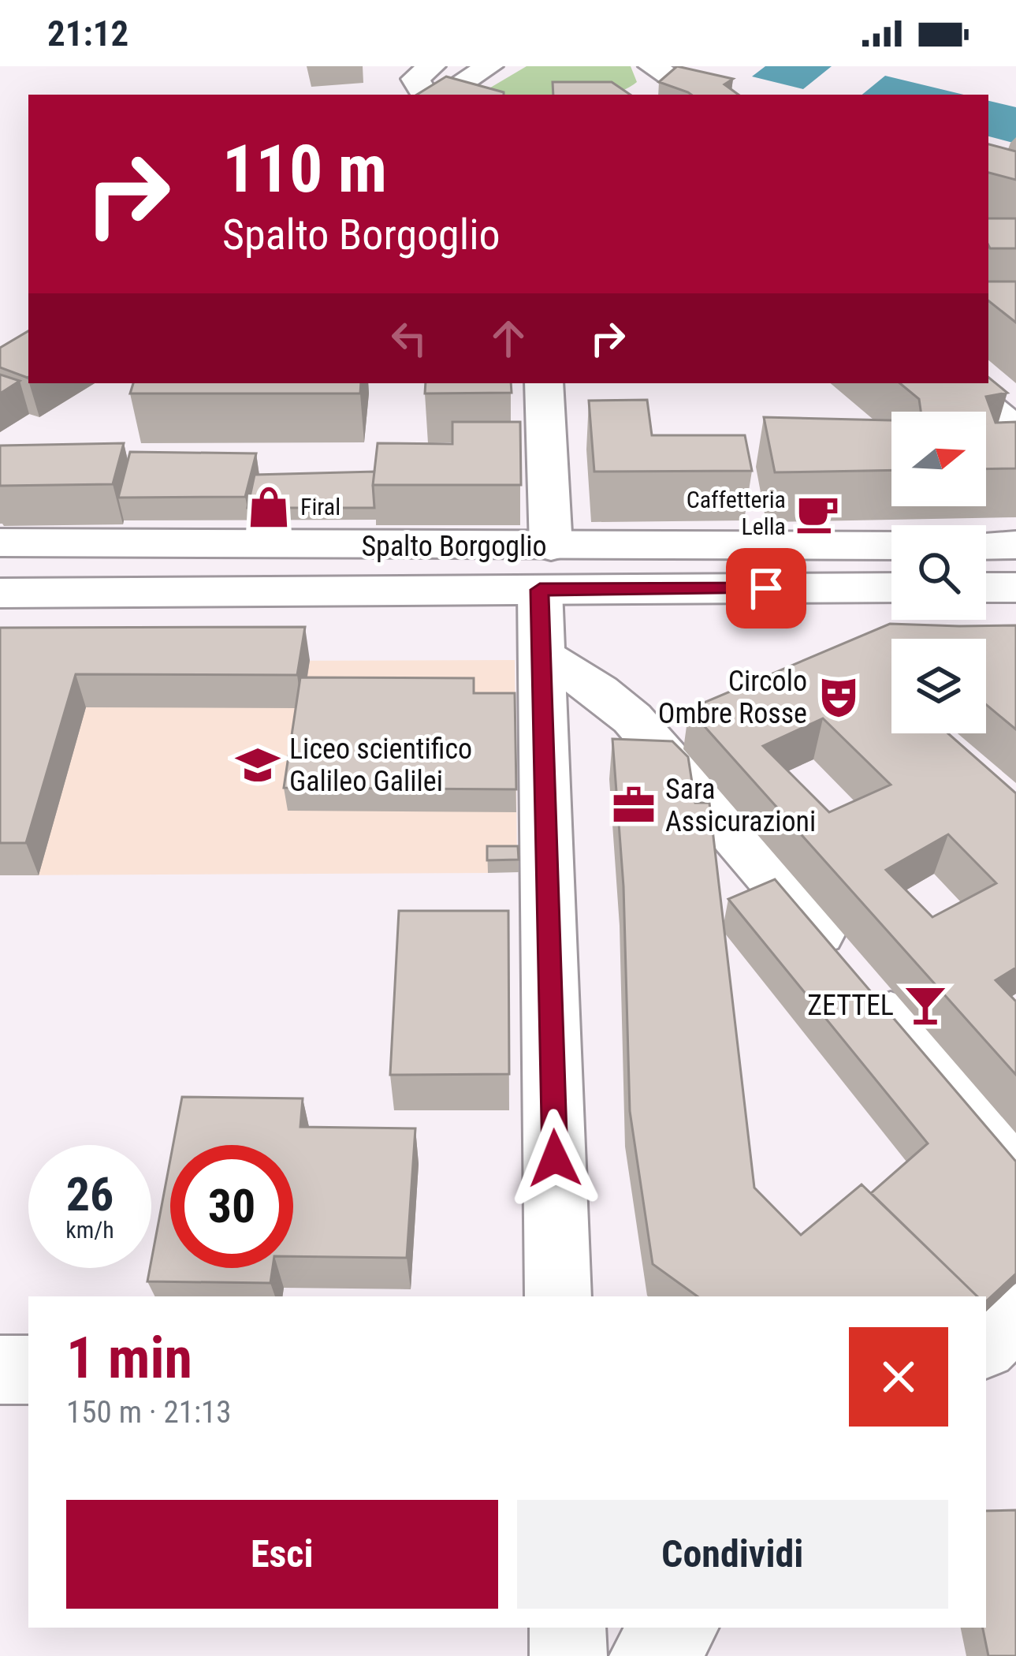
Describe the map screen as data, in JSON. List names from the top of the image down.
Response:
{
  "streets": {
    "street": ["Spalto Borgoglio"]
  },
  "places": {
    "shop": ["Firal"],
    "cafe": ["Caffetteria Lella"],
    "theatre": ["Circolo Ombre Rosse"],
    "school or university": ["Liceo scientifico Galileo Galilei"],
    "office": ["Sara Assicurazioni"],
    "bar": ["ZETTEL"]
  },
  "north": "right",
  "page": {
    "status": "21:12",
    "turn": ["110 m", "Spalto Borgoglio"],
    "speed": "26 km/h",
    "limit": "30",
    "heading": ["1 min", "150 m · 21:13"],
    "buttons": ["Esci", "Condividi"]
  }
}
